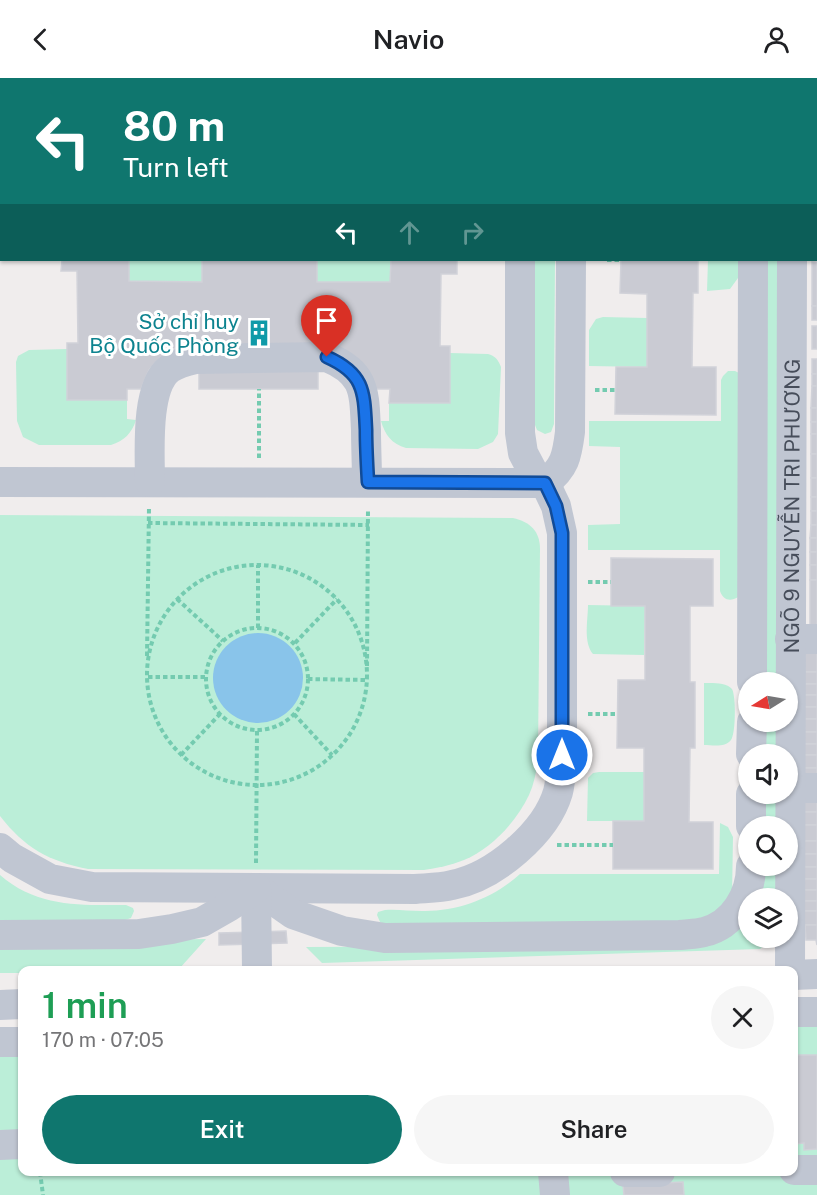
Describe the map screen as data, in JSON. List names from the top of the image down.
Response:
{
  "streets": {
    "street": ["NGÕ 9 NGUYỄN TRI PHƯƠNG"]
  },
  "places": {
    "building": ["Sở chỉ huy Bộ Quốc Phòng"]
  },
  "north": "left",
  "page": {
    "header": "Navio",
    "turn": ["80 m", "Turn left"],
    "heading": ["1 min", "170 m · 07:05"],
    "buttons": ["Exit", "Share"]
  }
}
